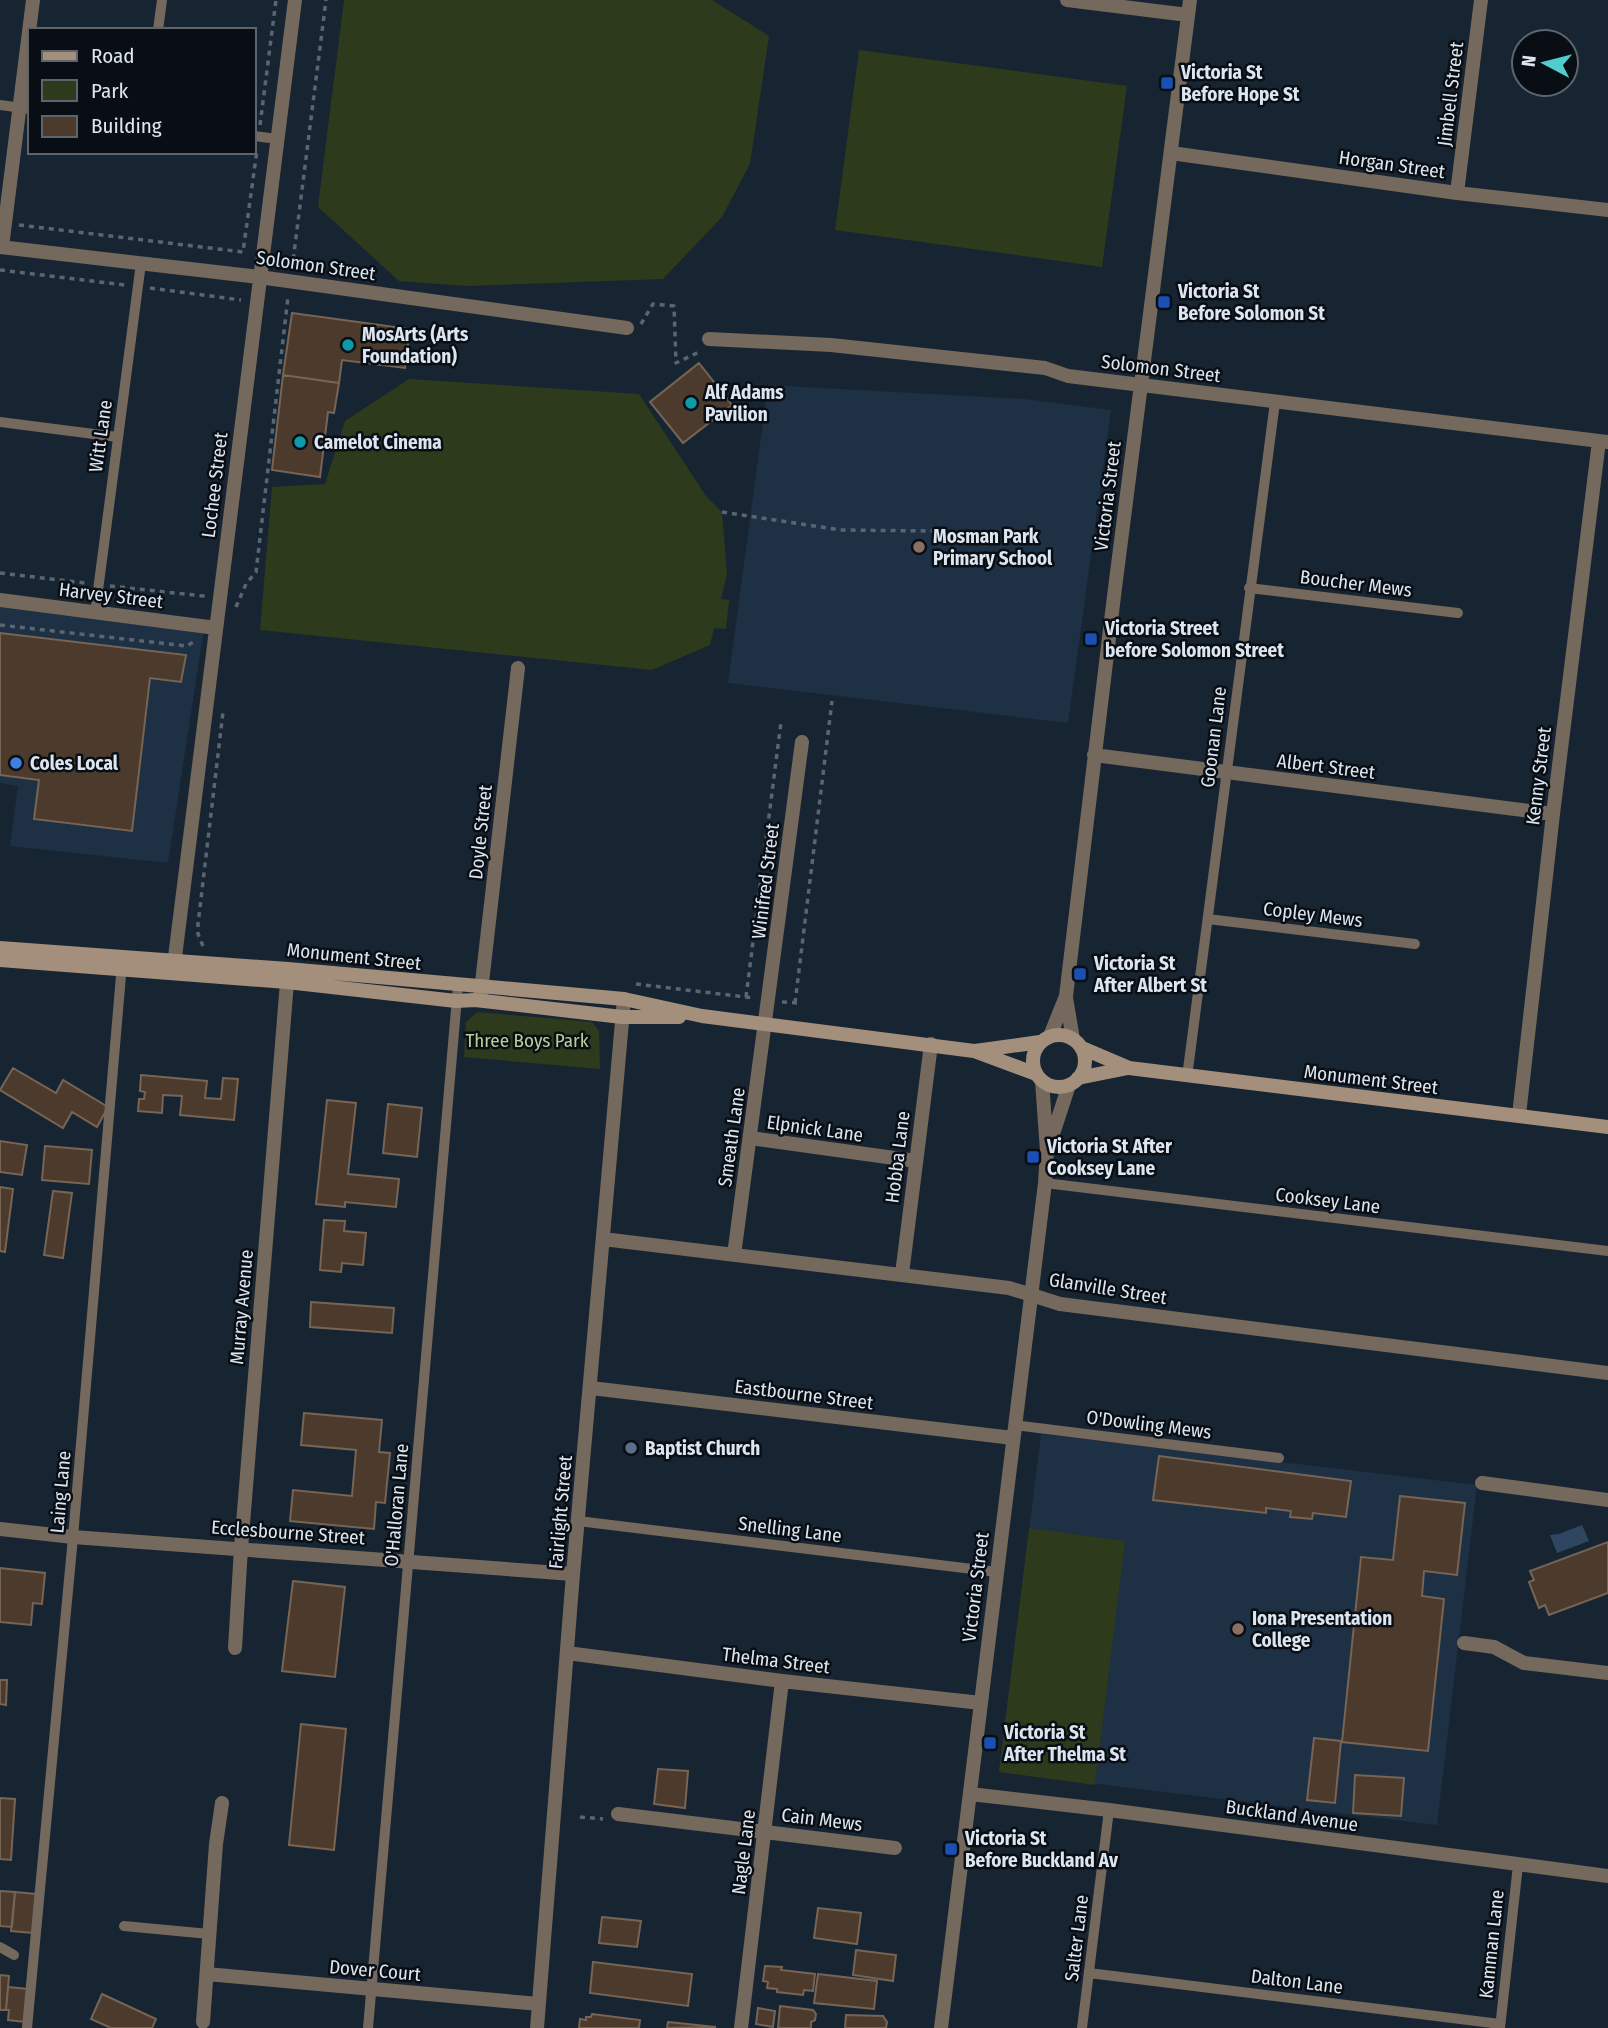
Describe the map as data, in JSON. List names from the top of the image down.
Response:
{
  "streets": {
    "street": [
      "Jimbell Street",
      "Horgan Street",
      "Solomon Street",
      "Lochee Street",
      "Victoria Street",
      "Harvey Street",
      "Albert Street",
      "Kenny Street",
      "Doyle Street",
      "Winifred Street",
      "Monument Street",
      "Elpnick Lane",
      "Smeath Lane",
      "Hobba Lane",
      "Glanville Street",
      "Murray Avenue",
      "Eastbourne Street",
      "Fairlight Street",
      "Ecclesbourne Street",
      "Thelma Street",
      "Buckland Avenue",
      "Cain Mews",
      "Nagle Lane",
      "Dover Court"
    ],
    "lane": [
      "Witt Lane",
      "Boucher Mews",
      "Goonan Lane",
      "Copley Mews",
      "Cooksey Lane",
      "O'Dowling Mews",
      "Laing Lane",
      "O'Halloran Lane",
      "Snelling Lane",
      "Salter Lane",
      "Kamman Lane",
      "Dalton Lane"
    ]
  },
  "crossings": [
    ["Jimbell Street", "Horgan Street"],
    ["Horgan Street", "Victoria Street"],
    ["Solomon Street", "Witt Lane"],
    ["Solomon Street", "Lochee Street"],
    ["Solomon Street", "Victoria Street"],
    ["Solomon Street", "Goonan Lane"],
    ["Solomon Street", "Kenny Street"],
    ["Witt Lane", "Harvey Street"],
    ["Lochee Street", "Harvey Street"],
    ["Lochee Street", "Monument Street"],
    ["Victoria Street", "Albert Street"],
    ["Victoria Street", "Monument Street"],
    ["Victoria Street", "Cooksey Lane"],
    ["Victoria Street", "Glanville Street"],
    ["Victoria Street", "Eastbourne Street"],
    ["Victoria Street", "O'Dowling Mews"],
    ["Victoria Street", "Snelling Lane"],
    ["Victoria Street", "Thelma Street"],
    ["Victoria Street", "Buckland Avenue"],
    ["Boucher Mews", "Goonan Lane"],
    ["Goonan Lane", "Albert Street"],
    ["Goonan Lane", "Copley Mews"],
    ["Goonan Lane", "Monument Street"],
    ["Albert Street", "Kenny Street"],
    ["Kenny Street", "Monument Street"],
    ["Doyle Street", "Monument Street"],
    ["Winifred Street", "Monument Street"],
    ["Winifred Street", "Smeath Lane"],
    ["Monument Street", "Smeath Lane"],
    ["Monument Street", "Hobba Lane"],
    ["Monument Street", "Murray Avenue"],
    ["Monument Street", "Laing Lane"],
    ["Monument Street", "O'Halloran Lane"],
    ["Monument Street", "Fairlight Street"],
    ["Elpnick Lane", "Smeath Lane"],
    ["Elpnick Lane", "Hobba Lane"],
    ["Smeath Lane", "Glanville Street"],
    ["Hobba Lane", "Glanville Street"],
    ["Glanville Street", "Fairlight Street"],
    ["Murray Avenue", "Ecclesbourne Street"],
    ["Eastbourne Street", "O'Dowling Mews"],
    ["Eastbourne Street", "Fairlight Street"],
    ["Laing Lane", "Ecclesbourne Street"],
    ["O'Halloran Lane", "Ecclesbourne Street"],
    ["O'Halloran Lane", "Dover Court"],
    ["Fairlight Street", "Snelling Lane"],
    ["Fairlight Street", "Ecclesbourne Street"],
    ["Fairlight Street", "Thelma Street"],
    ["Fairlight Street", "Dover Court"],
    ["Thelma Street", "Nagle Lane"],
    ["Buckland Avenue", "Salter Lane"],
    ["Buckland Avenue", "Kamman Lane"],
    ["Cain Mews", "Nagle Lane"],
    ["Salter Lane", "Dalton Lane"],
    ["Kamman Lane", "Dalton Lane"]
  ],
  "parks": ["Three Boys Park"],
  "places": {
    "transit": [
      "Victoria St Before Hope St",
      "Victoria St Before Solomon St",
      "Victoria Street before Solomon Street",
      "Victoria St After Albert St",
      "Victoria St After Cooksey Lane",
      "Victoria St After Thelma St",
      "Victoria St Before Buckland Av"
    ],
    "other": [
      "MosArts (Arts Foundation)",
      "Alf Adams Pavilion",
      "Camelot Cinema",
      "Mosman Park Primary School",
      "Coles Local",
      "Baptist Church",
      "Iona Presentation College"
    ]
  },
  "legend": ["Road", "Park", "Building"],
  "north": "left"
}
